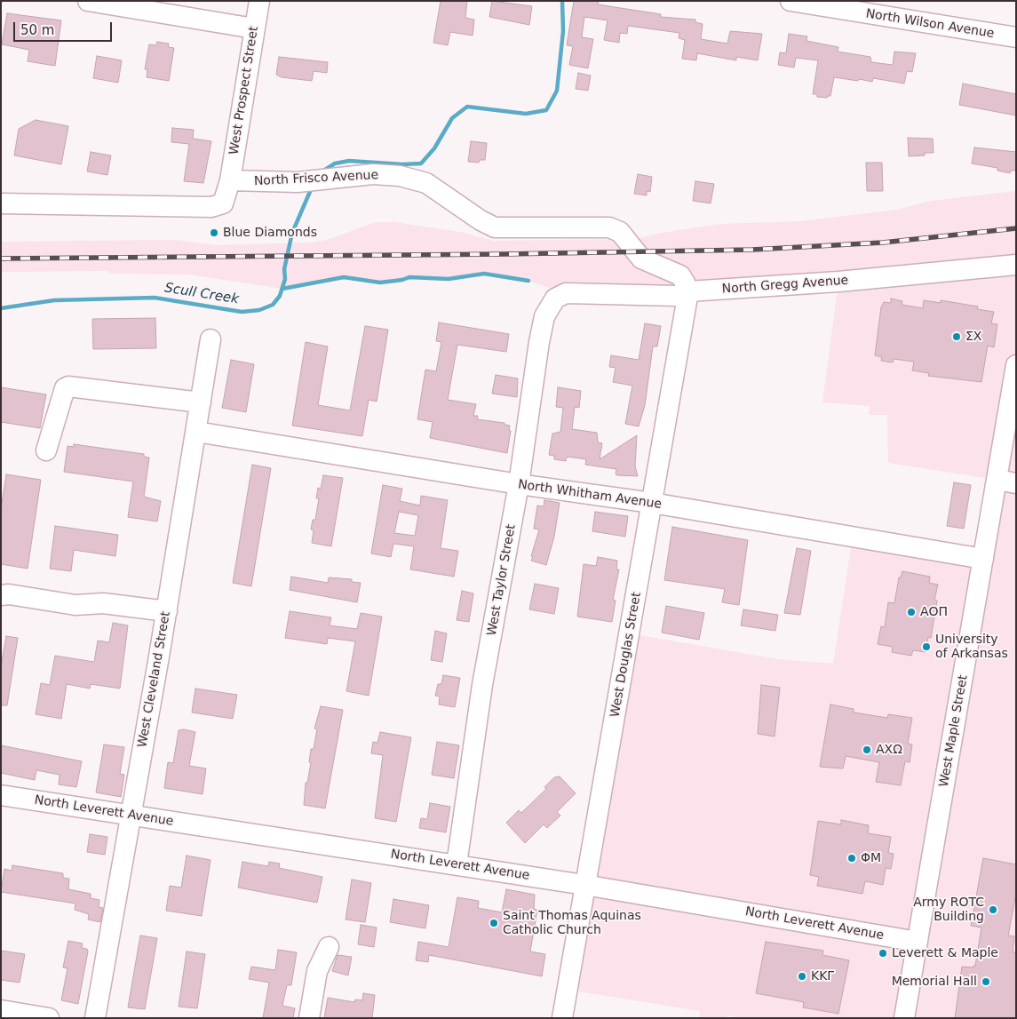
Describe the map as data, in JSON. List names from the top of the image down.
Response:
{
  "streets": {
    "street": [
      "North Wilson Avenue",
      "West Prospect Street",
      "North Frisco Avenue",
      "North Gregg Avenue",
      "North Whitham Avenue",
      "West Taylor Street",
      "West Douglas Street",
      "West Cleveland Street",
      "West Maple Street",
      "North Leverett Avenue"
    ]
  },
  "crossings": [
    ["West Prospect Street", "North Frisco Avenue"],
    ["North Frisco Avenue", "North Gregg Avenue"],
    ["North Frisco Avenue", "West Douglas Street"],
    ["North Gregg Avenue", "West Taylor Street"],
    ["North Gregg Avenue", "West Douglas Street"],
    ["North Whitham Avenue", "West Taylor Street"],
    ["North Whitham Avenue", "West Douglas Street"],
    ["North Whitham Avenue", "West Cleveland Street"],
    ["North Whitham Avenue", "West Maple Street"],
    ["West Taylor Street", "North Leverett Avenue"],
    ["West Douglas Street", "North Leverett Avenue"],
    ["West Cleveland Street", "North Leverett Avenue"],
    ["West Maple Street", "North Leverett Avenue"]
  ],
  "water": ["Scull Creek"],
  "places": [
    "Blue Diamonds",
    "ΣΧ",
    "ΑΟΠ",
    "University of Arkansas",
    "ΑΧΩ",
    "ΦΜ",
    "Army ROTC Building",
    "Saint Thomas Aquinas Catholic Church",
    "Leverett & Maple",
    "ΚΚΓ",
    "Memorial Hall"
  ],
  "scale_bar": "50 m"
}
